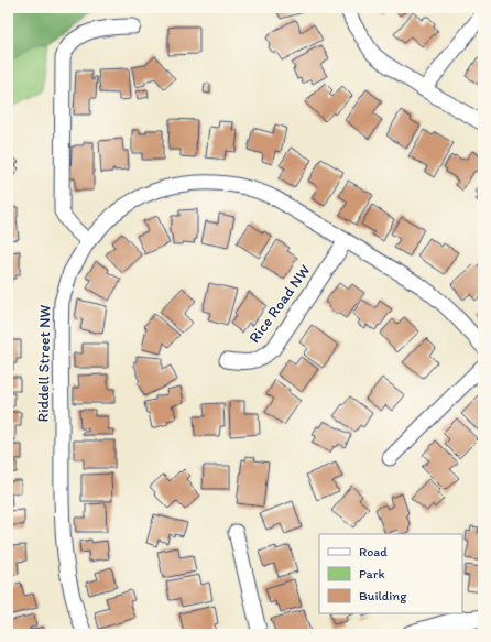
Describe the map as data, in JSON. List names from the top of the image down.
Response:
{
  "streets": {
    "street": ["Rice Road NW", "Riddell Street NW"]
  },
  "legend": ["Road", "Park", "Building"]
}
